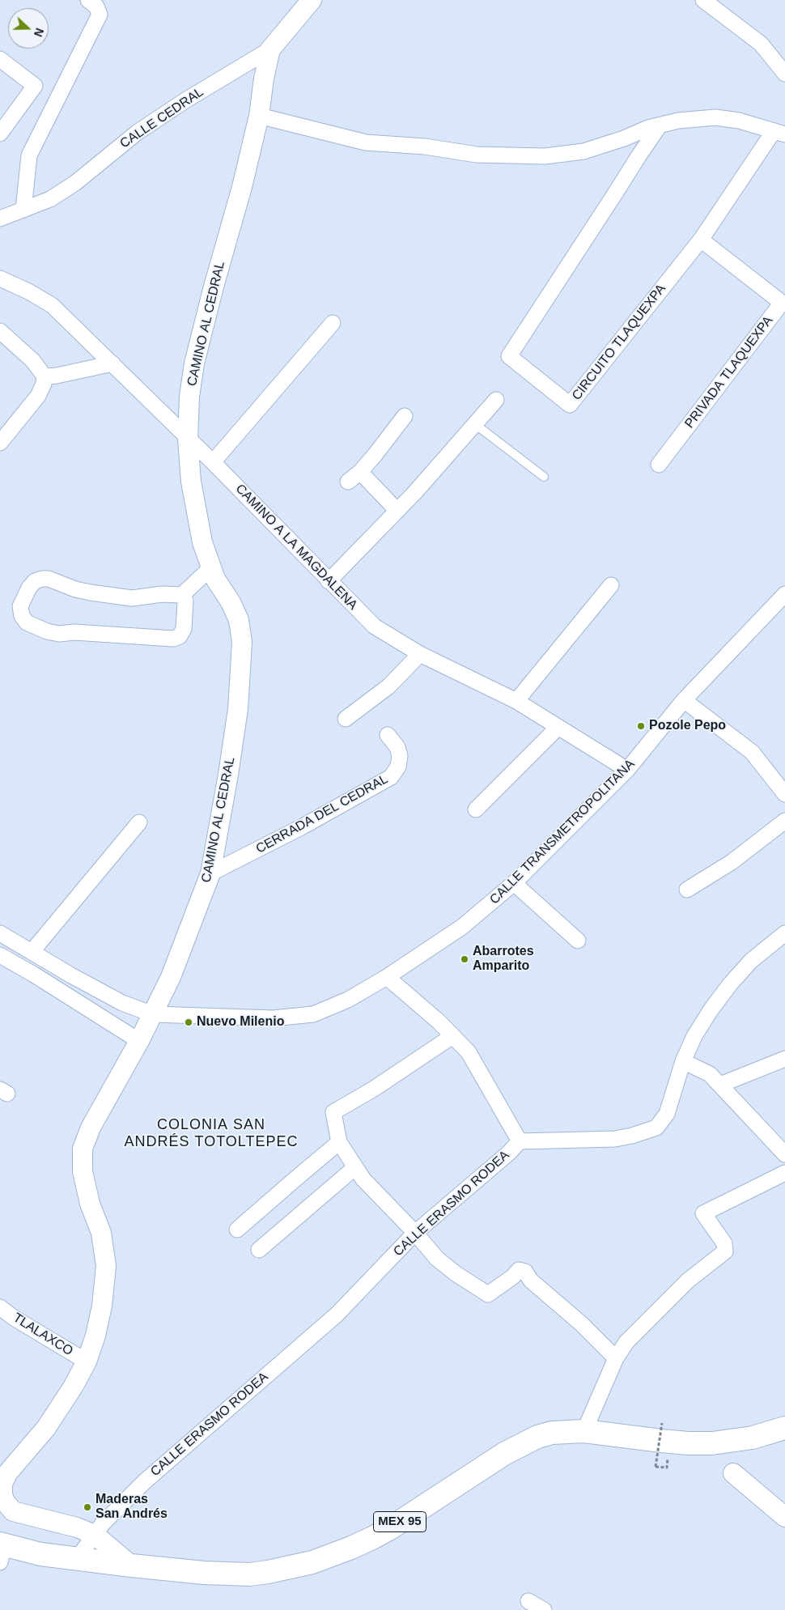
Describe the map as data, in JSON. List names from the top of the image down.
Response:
{
  "streets": {
    "main road": ["MEX 95"],
    "street": [
      "CALLE CEDRAL",
      "CAMINO AL CEDRAL",
      "CIRCUITO TLAQUEXPA",
      "PRIVADA TLAQUEXPA",
      "CAMINO A LA MAGDALENA",
      "CERRADA DEL CEDRAL",
      "CALLE TRANSMETROPOLITANA",
      "CALLE ERASMO RODEA",
      "TLALAXCO"
    ]
  },
  "crossings": [
    ["CALLE CEDRAL", "CAMINO AL CEDRAL"],
    ["CAMINO AL CEDRAL", "CAMINO A LA MAGDALENA"],
    ["CAMINO AL CEDRAL", "CERRADA DEL CEDRAL"],
    ["CAMINO AL CEDRAL", "CALLE TRANSMETROPOLITANA"],
    ["CAMINO AL CEDRAL", "CALLE ERASMO RODEA"],
    ["CAMINO AL CEDRAL", "TLALAXCO"],
    ["CAMINO AL CEDRAL", "MEX 95"],
    ["CIRCUITO TLAQUEXPA", "PRIVADA TLAQUEXPA"],
    ["CAMINO A LA MAGDALENA", "CALLE TRANSMETROPOLITANA"],
    ["CALLE ERASMO RODEA", "MEX 95"]
  ],
  "districts": ["COLONIA SAN ANDRÉS TOTOLTEPEC"],
  "places": [
    "Pozole Pepo",
    "Abarrotes Amparito",
    "Nuevo Milenio",
    "Maderas San Andrés"
  ],
  "north": "right"
}
